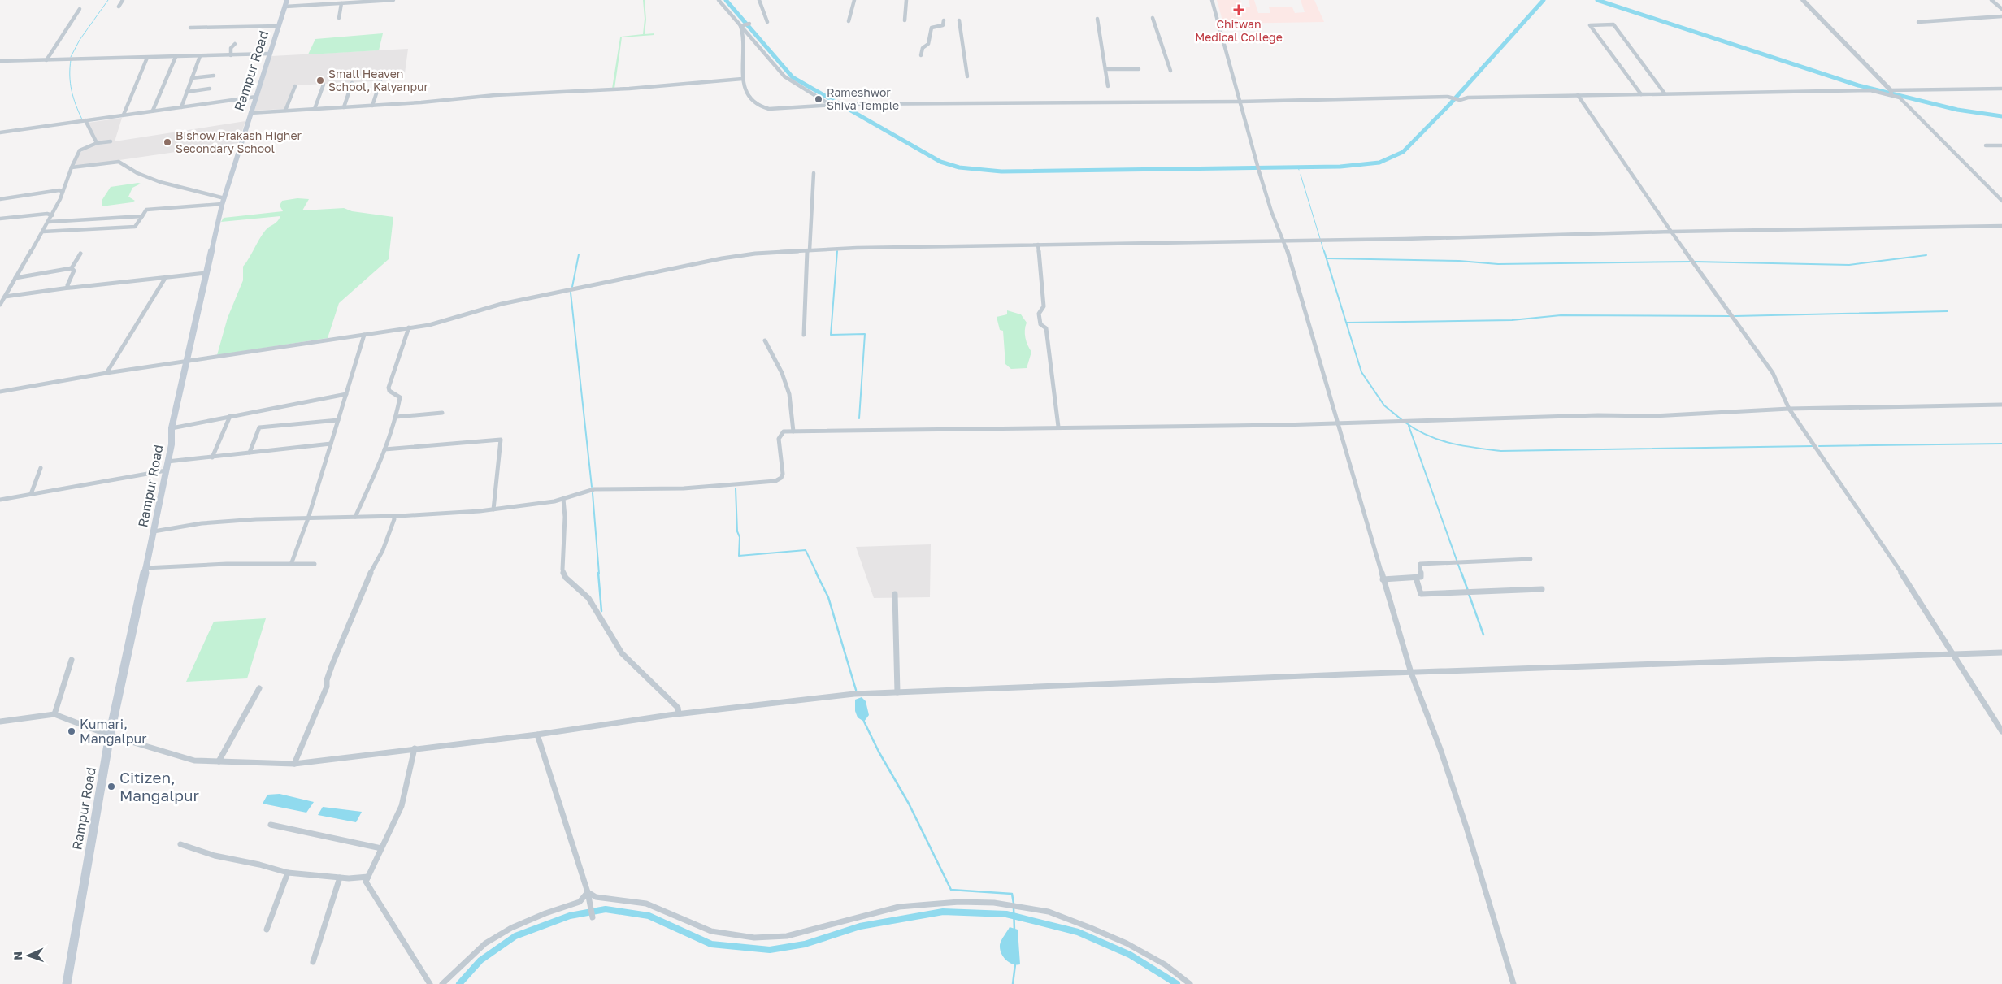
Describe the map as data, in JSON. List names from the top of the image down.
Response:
{
  "streets": {
    "main road": ["Rampur Road"]
  },
  "places": {
    "health": ["Chitwan Medical College"],
    "other": [
      "Small Heaven School, Kalyanpur",
      "Rameshwor Shiva Temple",
      "Bishow Prakash Higher Secondary School",
      "Kumari, Mangalpur",
      "Citizen, Mangalpur"
    ]
  },
  "north": "left"
}
